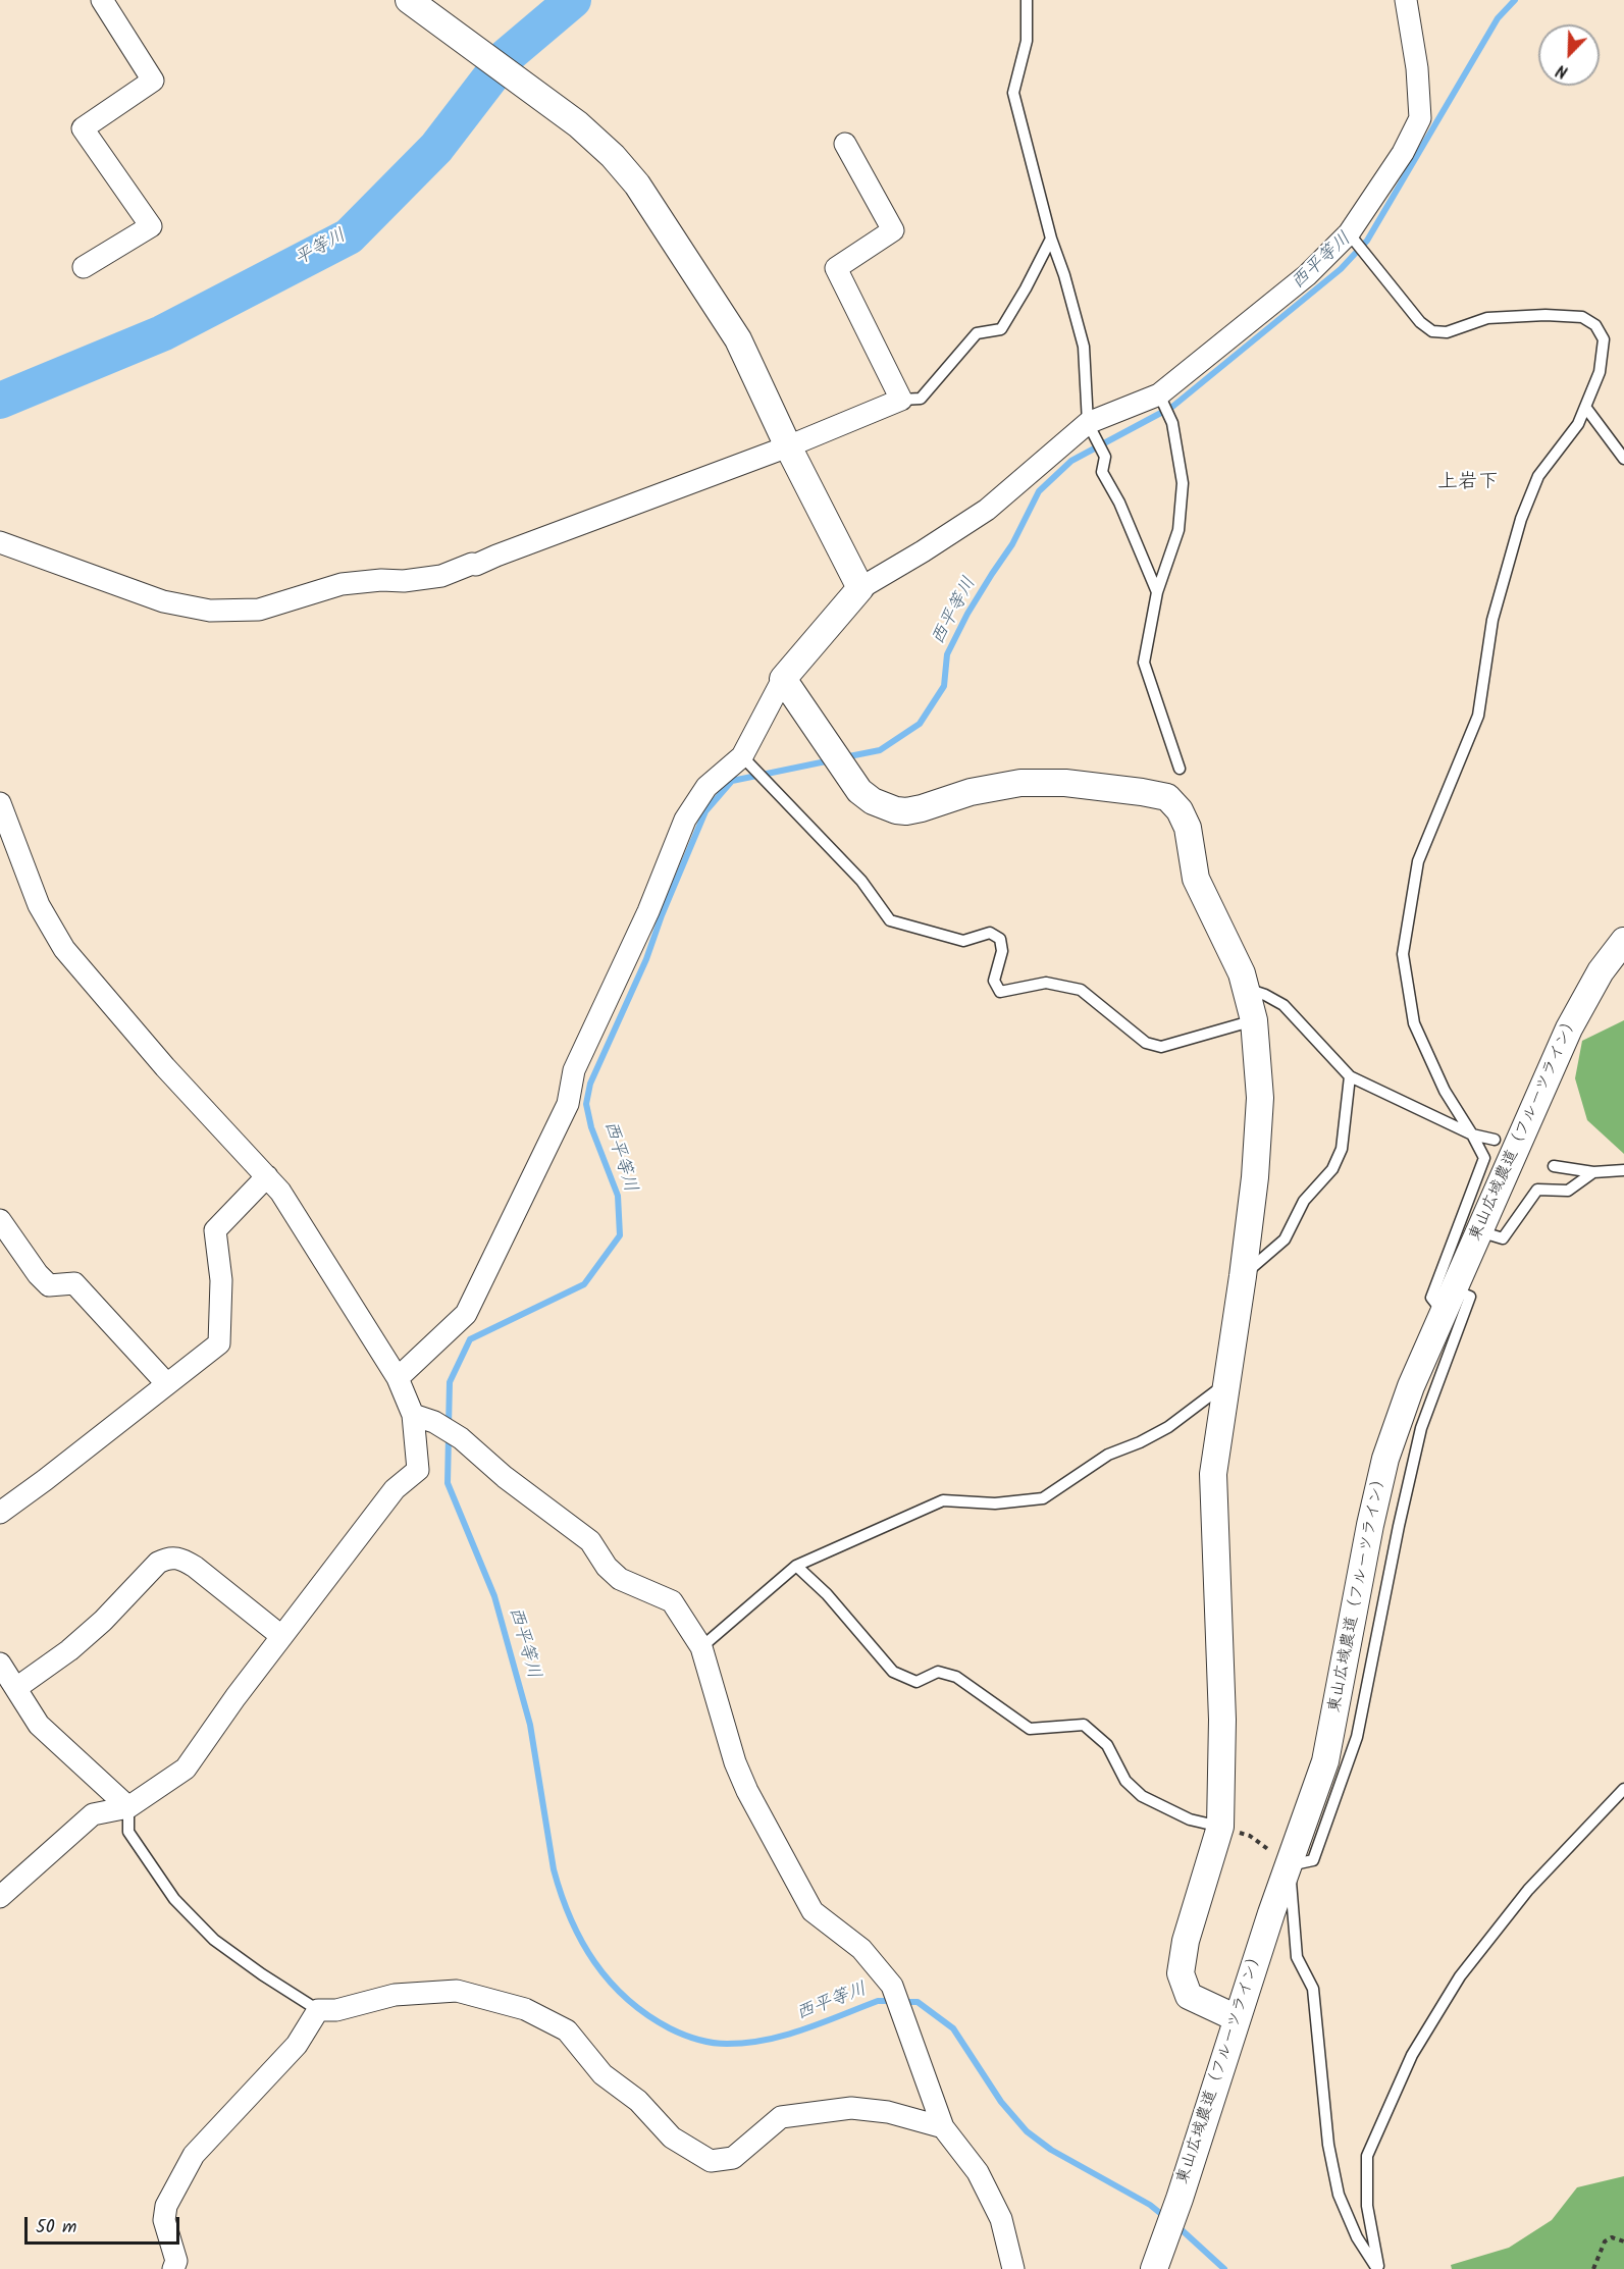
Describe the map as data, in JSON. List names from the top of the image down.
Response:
{
  "streets": {
    "street": ["東山広域農道（フルーツライン）"]
  },
  "districts": ["上岩下"],
  "water": ["平等川", "西平等川"],
  "scale_bar": "50 m",
  "north": "bottom left"
}
